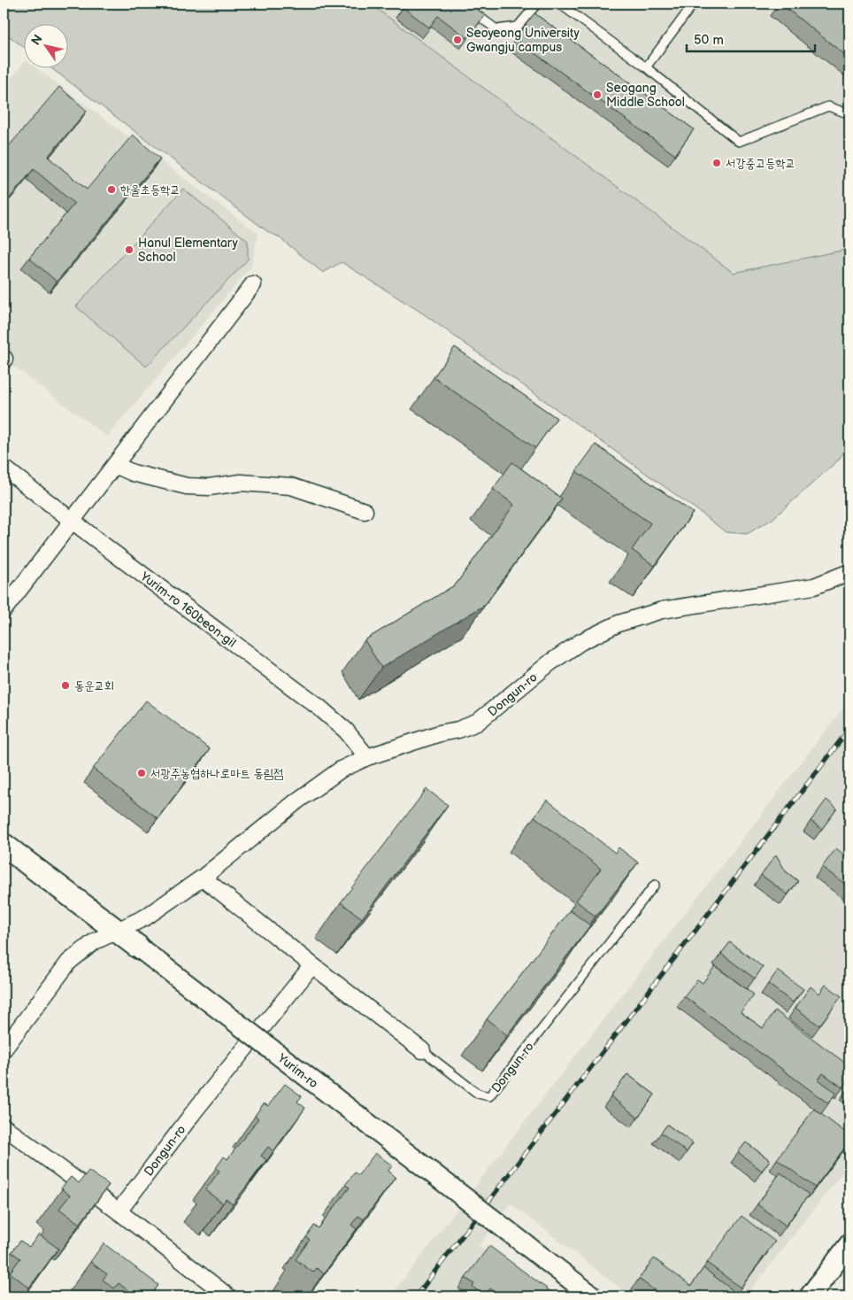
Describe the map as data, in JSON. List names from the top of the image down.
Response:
{
  "streets": {
    "main road": ["Yurim-ro"],
    "street": ["Yurim-ro 160beon-gil", "Dongun-ro"]
  },
  "crossings": [
    ["Yurim-ro 160beon-gil", "Dongun-ro"],
    ["Dongun-ro", "Yurim-ro"]
  ],
  "places": [
    "Seoyeong University Gwangju campus",
    "Seogang Middle School",
    "서강중고등학교",
    "한울초등학교",
    "Hanul Elementary School",
    "동운교회",
    "서광주농협하나로마트 동림점"
  ],
  "scale_bar": "50 m",
  "north": "top left"
}
